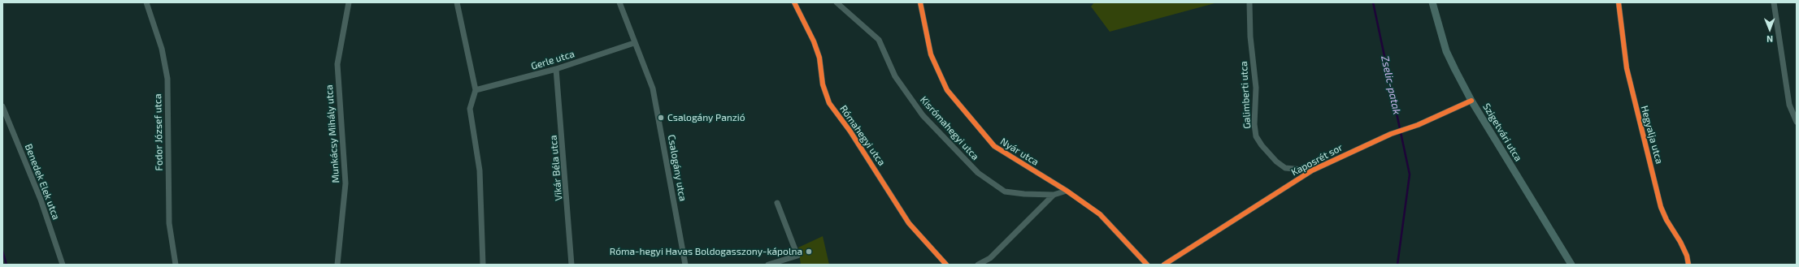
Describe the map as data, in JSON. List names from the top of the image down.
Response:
{
  "streets": {
    "street": [
      "Gerle utca",
      "Galimberti utca",
      "Kisrómahegyi utca",
      "Fodor József utca",
      "Szigetvári utca",
      "Munkácsy Mihály utca",
      "Hegyalja utca",
      "Rómahegyi utca",
      "Nyár utca",
      "Kaposrét sor",
      "Vikár Béla utca",
      "Csalogány utca",
      "Benedek Elek utca"
    ]
  },
  "crossings": [
    ["Gerle utca", "Vikár Béla utca"],
    ["Gerle utca", "Csalogány utca"],
    ["Galimberti utca", "Kaposrét sor"],
    ["Szigetvári utca", "Kaposrét sor"]
  ],
  "water": ["Zselic-patak"],
  "places": ["Csalogány Panzió", "Róma-hegyi Havas Boldogasszony-kápolna"],
  "north": "bottom"
}
